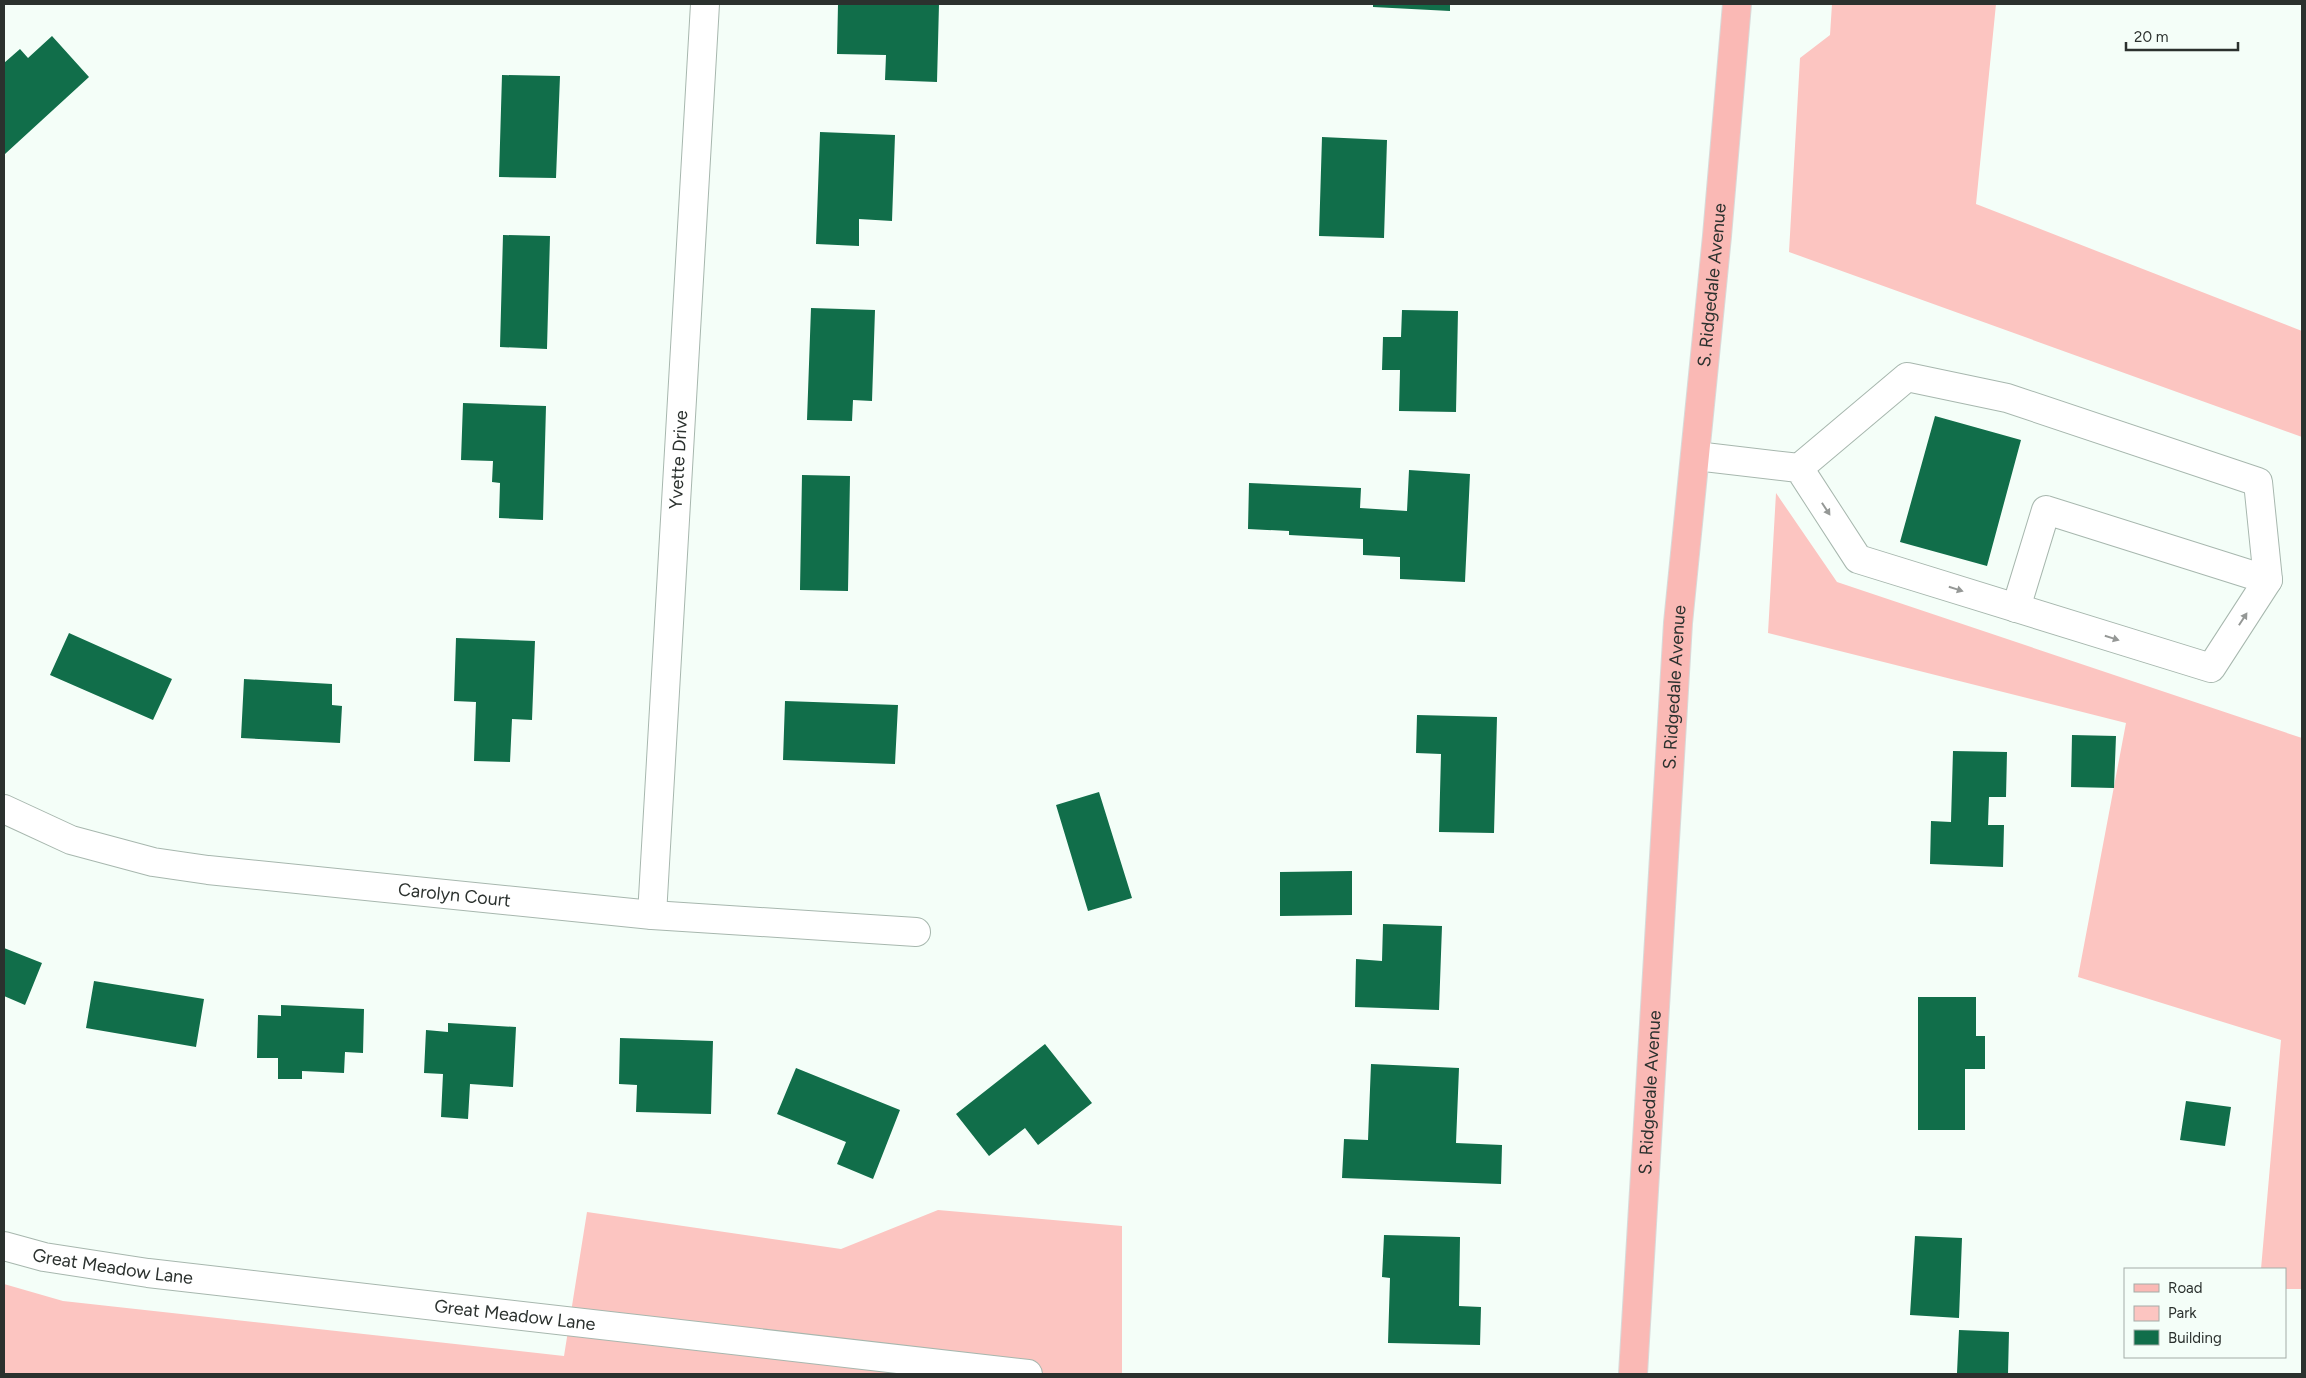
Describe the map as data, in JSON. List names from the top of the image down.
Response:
{
  "streets": {
    "main road": ["S. Ridgedale Avenue"],
    "street": ["Yvette Drive", "Carolyn Court", "Great Meadow Lane"]
  },
  "crossings": [
    ["Yvette Drive", "Carolyn Court"]
  ],
  "legend": ["Road", "Park", "Building"],
  "scale_bar": "20 m"
}
